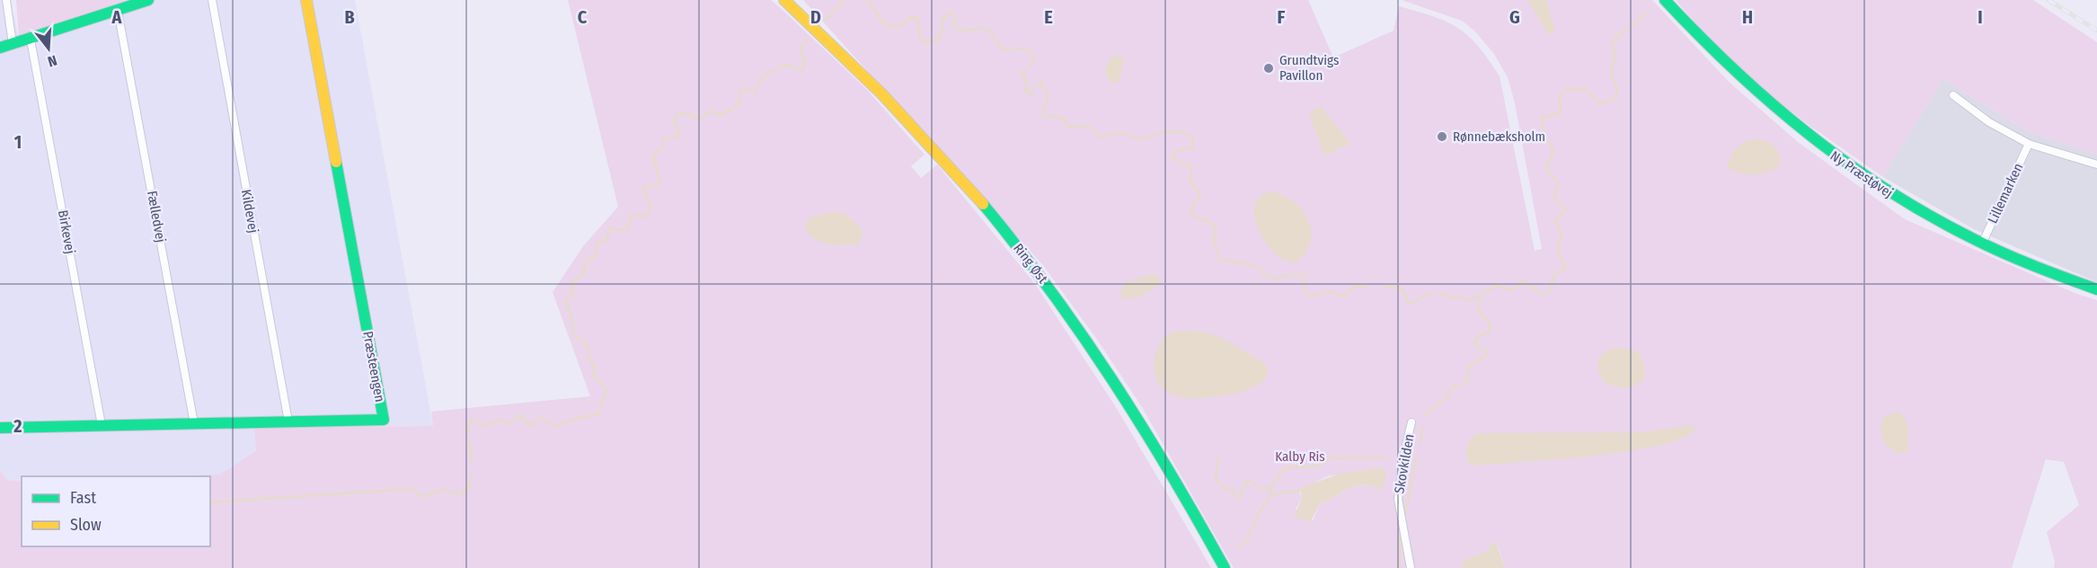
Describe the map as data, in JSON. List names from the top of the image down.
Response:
{
  "streets": {
    "street": [
      "Ny Præstøvej",
      "Lillemarken",
      "Kildevej",
      "Fælledvej",
      "Birkevej",
      "Ring Øst",
      "Præsteengen",
      "Skovkilden"
    ]
  },
  "crossings": [
    ["Ny Præstøvej", "Lillemarken"],
    ["Kildevej", "Præsteengen"],
    ["Fælledvej", "Præsteengen"],
    ["Birkevej", "Præsteengen"]
  ],
  "parks": ["Kalby Ris"],
  "places": ["Grundtvigs Pavillon", "Rønnebæksholm"],
  "legend": ["Fast", "Slow"],
  "north": "bottom",
  "grid": {
    "columns": [
      "A",
      "B",
      "C",
      "D",
      "E",
      "F",
      "G",
      "H",
      "I"
    ],
    "rows": ["1", "2"]
  }
}
